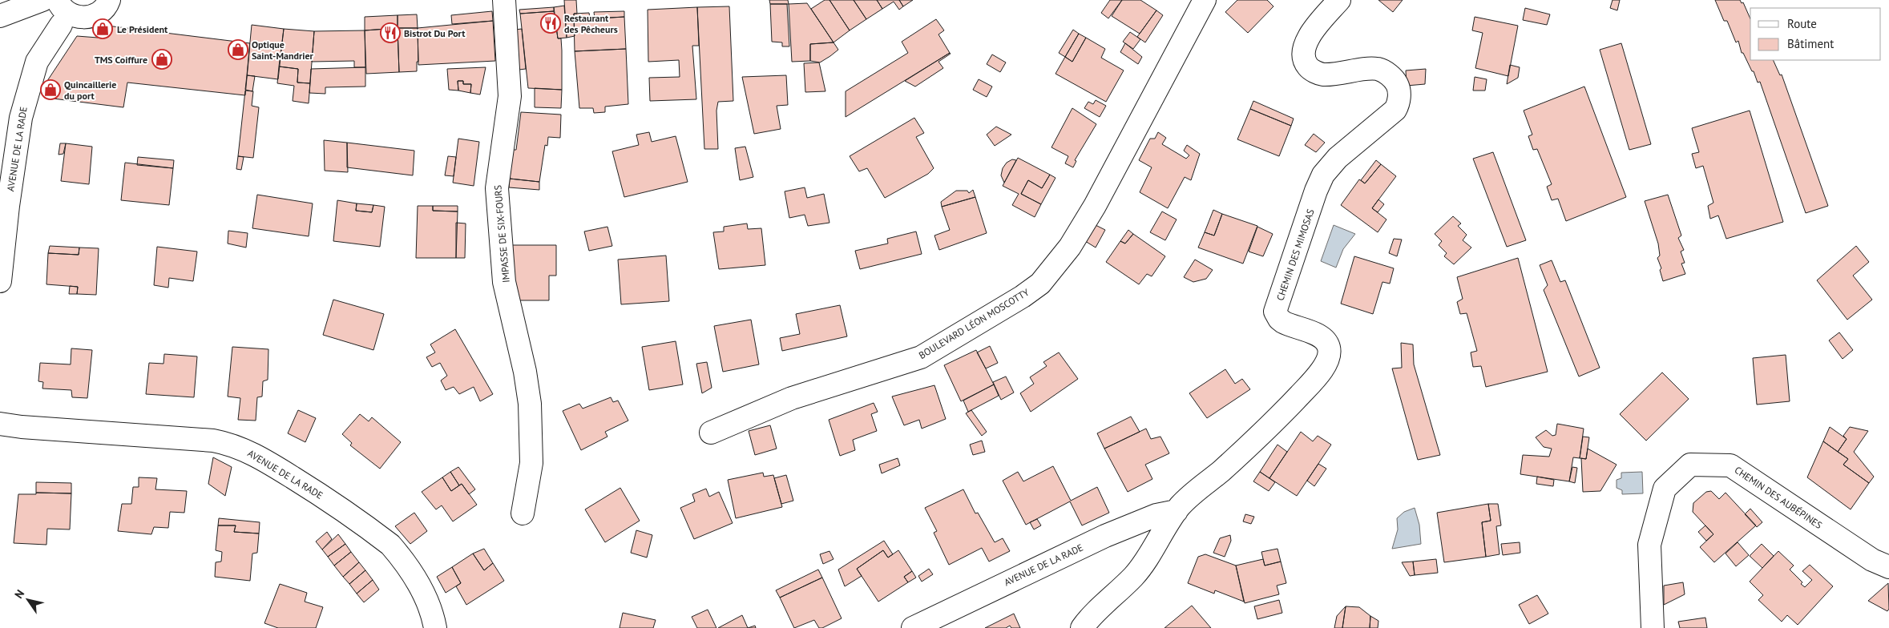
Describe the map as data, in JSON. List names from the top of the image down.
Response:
{
  "streets": {
    "street": [
      "AVENUE DE LA RADE",
      "IMPASSE DE SIX-FOURS",
      "CHEMIN DES MIMOSAS",
      "BOULEVARD LÉON MOSCOTTY",
      "CHEMIN DES AUBÉPINES"
    ]
  },
  "crossings": [
    ["AVENUE DE LA RADE", "CHEMIN DES MIMOSAS"]
  ],
  "places": {
    "restaurant": ["Restaurant des Pêcheurs", "Bistrot Du Port"],
    "shop": [
      "Le Président",
      "Optique Saint-Mandrier",
      "TMS Coiffure",
      "Quincaillerie du port"
    ]
  },
  "legend": ["Route", "Bâtiment"],
  "north": "top left"
}
